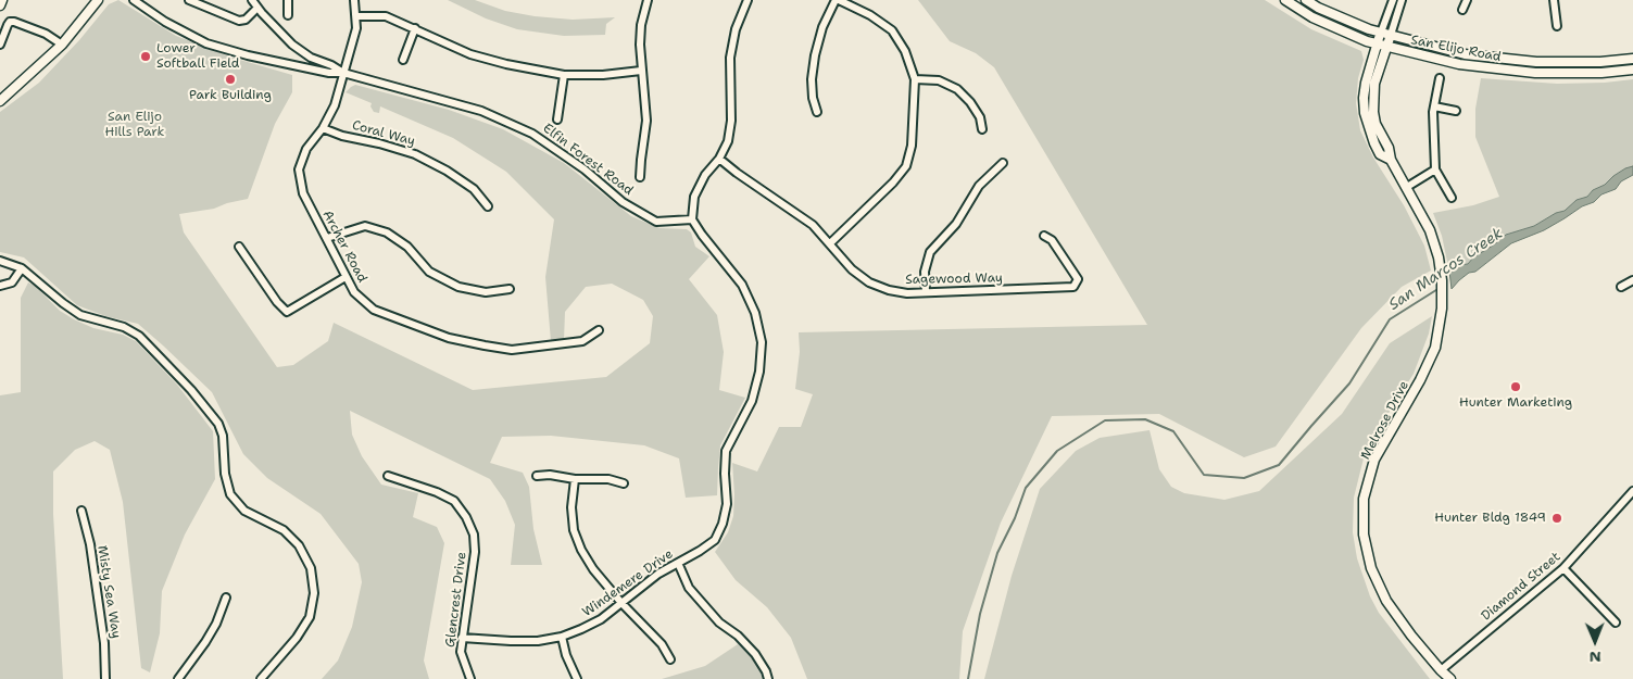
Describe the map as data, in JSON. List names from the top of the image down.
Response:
{
  "streets": {
    "main road": ["San Elijo Road", "Melrose Drive"],
    "street": [
      "Coral Way",
      "Elfin Forest Road",
      "Archer Road",
      "Sagewood Way",
      "Windemere Drive",
      "Diamond Street",
      "Misty Sea Way",
      "Glencrest Drive"
    ]
  },
  "crossings": [
    ["San Elijo Road", "Melrose Drive"],
    ["Coral Way", "Archer Road"],
    ["Elfin Forest Road", "Archer Road"],
    ["Elfin Forest Road", "Windemere Drive"],
    ["Melrose Drive", "Diamond Street"],
    ["Windemere Drive", "Glencrest Drive"]
  ],
  "water": ["San Marcos Creek"],
  "parks": ["San Elijo Hills Park"],
  "places": [
    "Lower Softball Field",
    "Park Building",
    "Hunter Marketing",
    "Hunter Bldg 1849"
  ],
  "north": "bottom"
}
